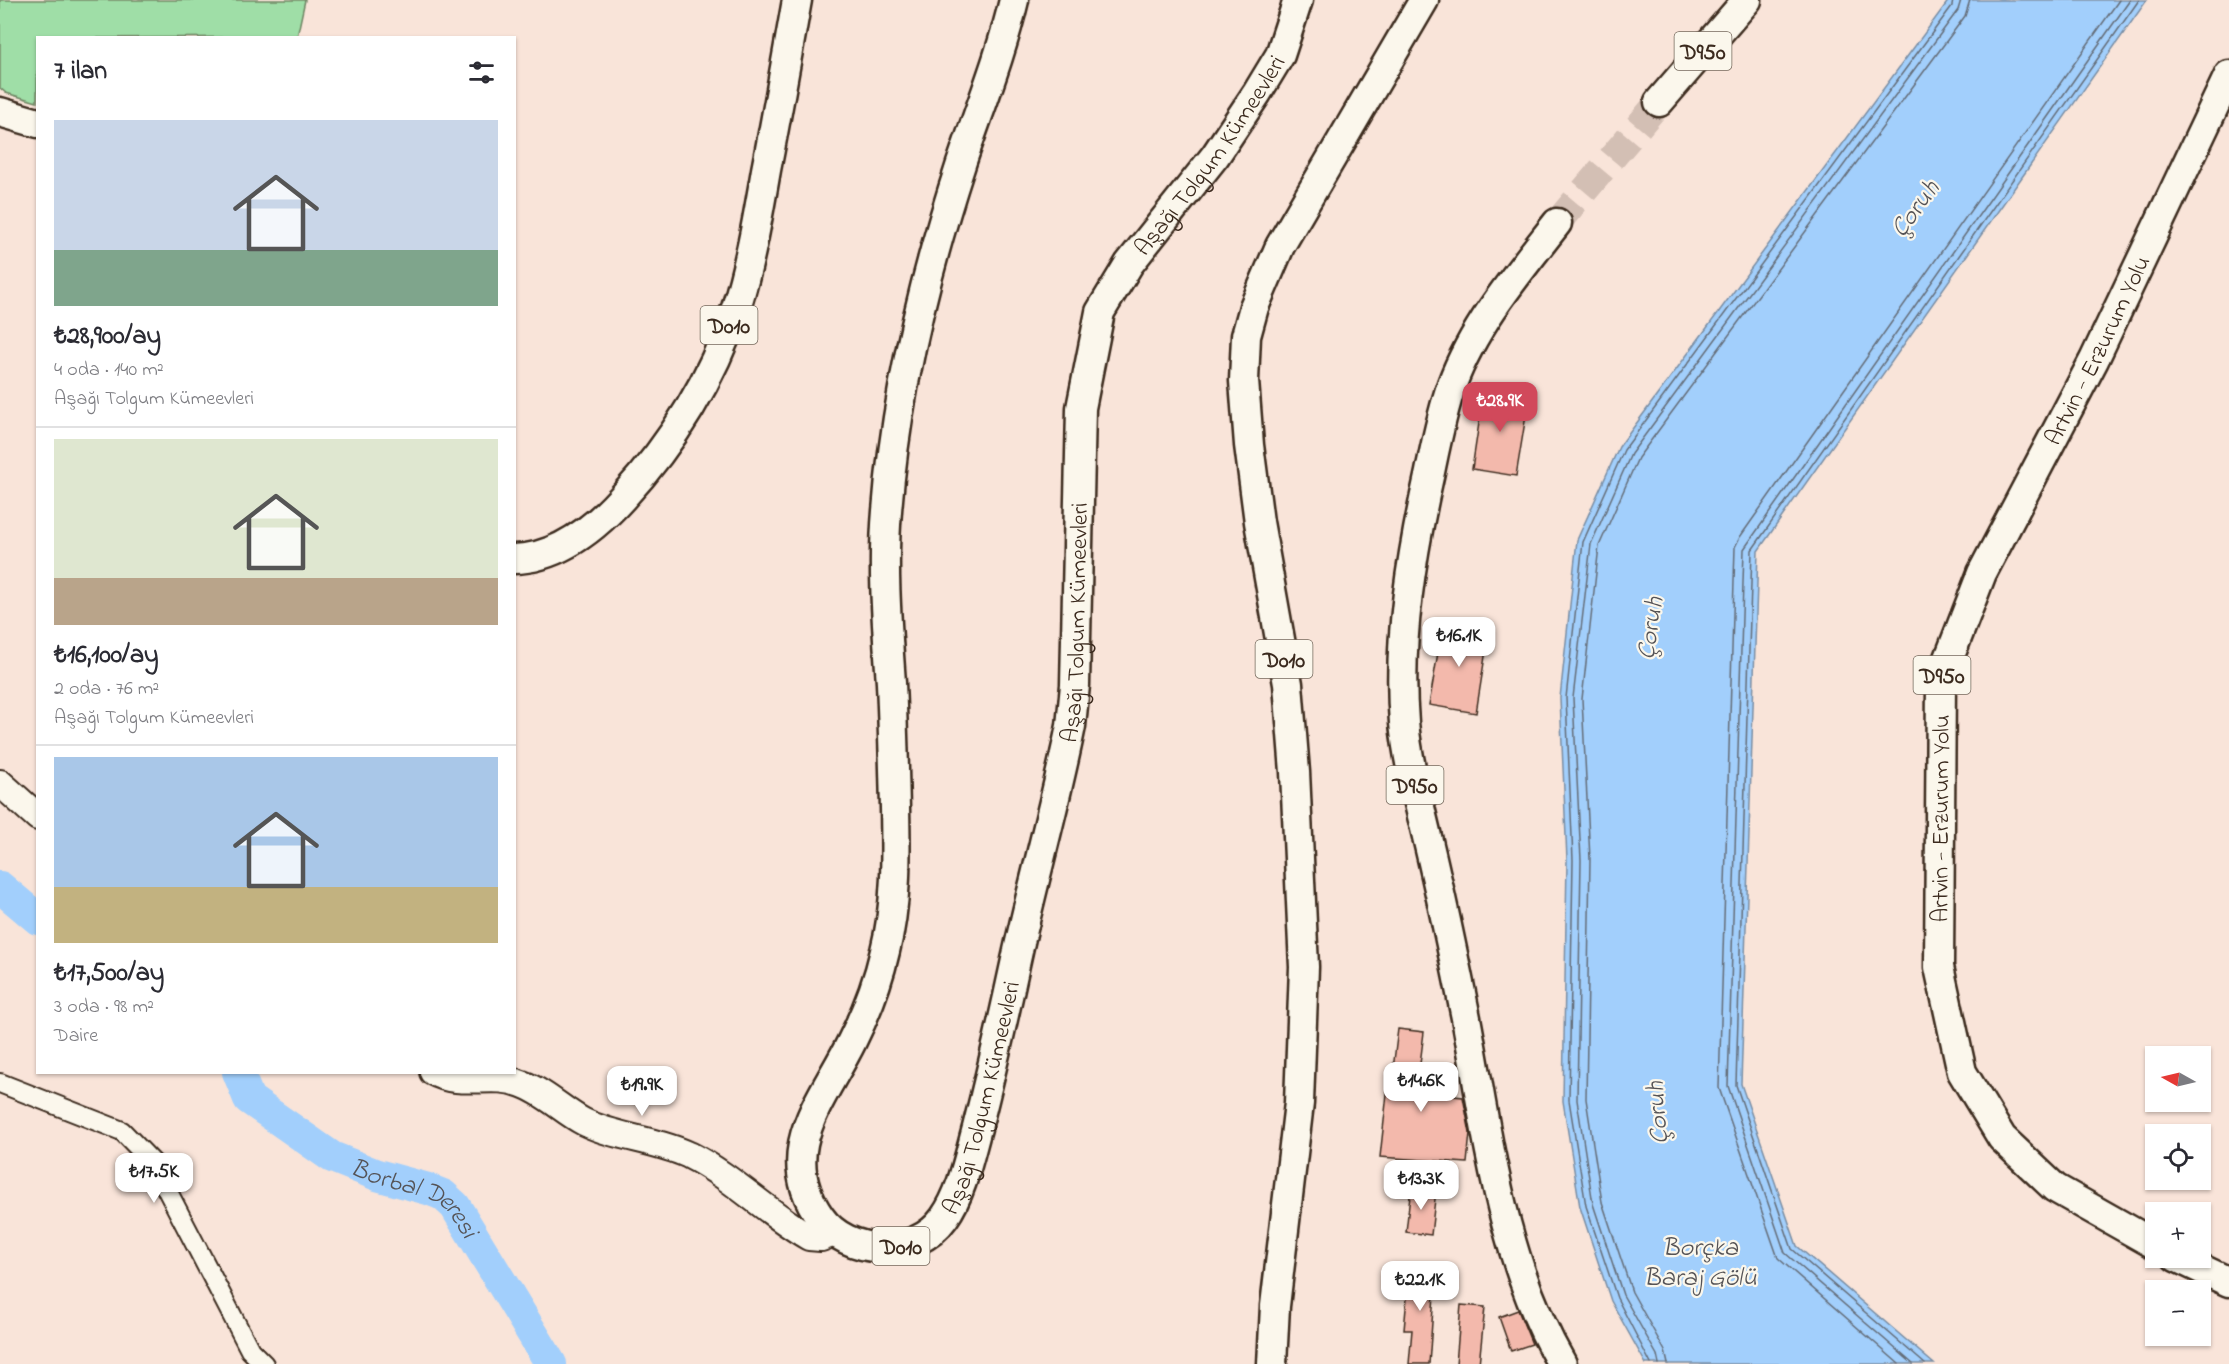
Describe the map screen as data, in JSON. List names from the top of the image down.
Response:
{
  "streets": {
    "main road": [
      "D950",
      "Aşağı Tolgum Kümeevleri",
      "D010",
      "Artvin - Erzurum Yolu"
    ]
  },
  "water": ["Çoruh", "Borbal Deresi", "Borçka Baraj Gölü"],
  "north": "left",
  "page": {
    "heading": "7 ilan",
    "list": [
      {
        "name": "₺28,900/ay",
        "note": "4 oda · 140 m² · Aşağı Tolgum Kümeevleri"
      },
      {
        "name": "₺16,100/ay",
        "note": "2 oda · 76 m² · Aşağı Tolgum Kümeevleri"
      },
      {
        "name": "₺17,500/ay",
        "note": "3 oda · 98 m² · Daire"
      }
    ],
    "price": [
      "₺28.9K",
      "₺16.1K",
      "₺14.6K",
      "₺19.9K",
      "₺17.5K",
      "₺13.3K",
      "₺22.1K"
    ],
    "map_buttons": ["+", "−"]
  }
}
